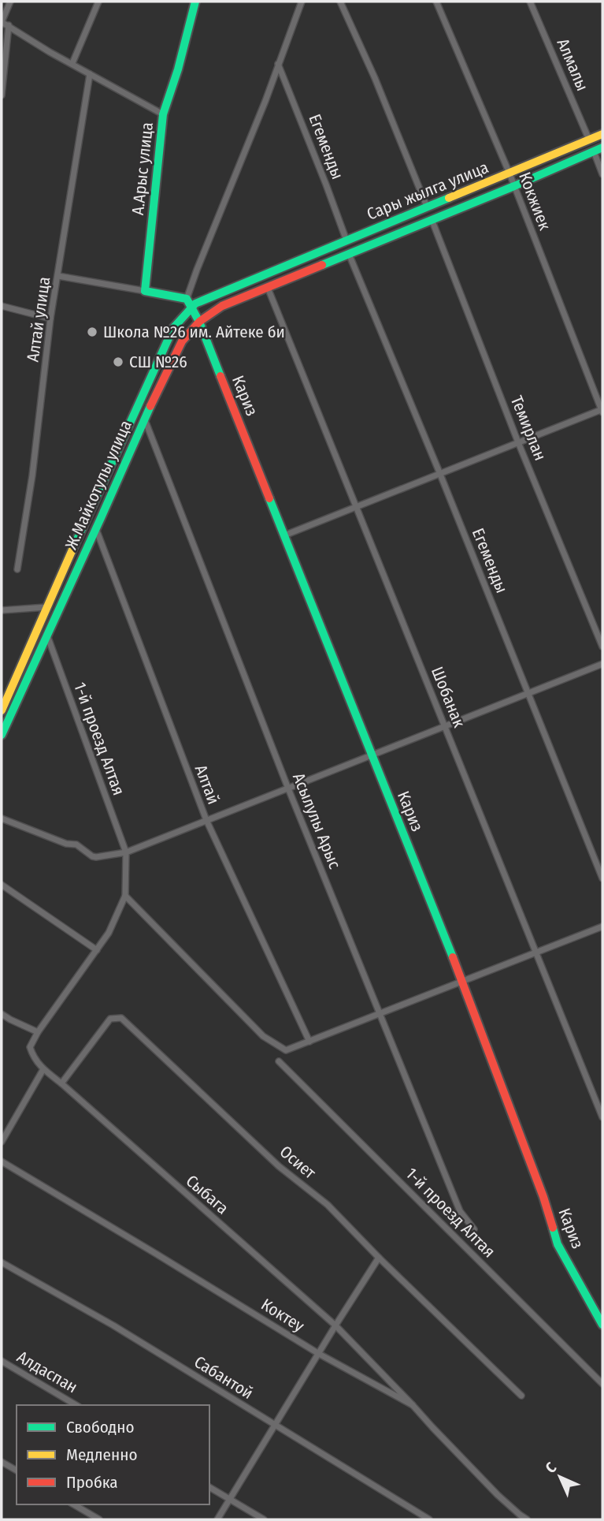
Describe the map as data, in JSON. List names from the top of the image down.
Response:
{
  "streets": {
    "street": [
      "Алмалы",
      "Егеменды",
      "А.Арыс улица",
      "Сары жылга улица",
      "Кокжиек",
      "Алтай улица",
      "Кариз",
      "Темирлан",
      "Ж.Майкотулы улица",
      "Шобанак",
      "1-й проезд Алтая",
      "Алтай",
      "Асылулы Арыс",
      "Осиет",
      "Сыбага",
      "Коктеу",
      "Алдаспан",
      "Сабантой"
    ]
  },
  "crossings": [
    ["Алмалы", "Сары жылга улица"],
    ["Егеменды", "Сары жылга улица"],
    ["Сары жылга улица", "Кокжиек"],
    ["Сары жылга улица", "Темирлан"],
    ["Сары жылга улица", "Ж.Майкотулы улица"],
    ["Сары жылга улица", "Шобанак"],
    ["Кариз", "Ж.Майкотулы улица"],
    ["Ж.Майкотулы улица", "Шобанак"],
    ["Ж.Майкотулы улица", "1-й проезд Алтая"],
    ["Ж.Майкотулы улица", "Алтай"],
    ["Ж.Майкотулы улица", "Асылулы Арыс"],
    ["Осиет", "Сыбага"],
    ["Сыбага", "Коктеу"]
  ],
  "places": ["Школа №26 им. Айтеке би", "СШ №26"],
  "legend": ["Свободно", "Медленно", "Пробка"],
  "north": "top left"
}
